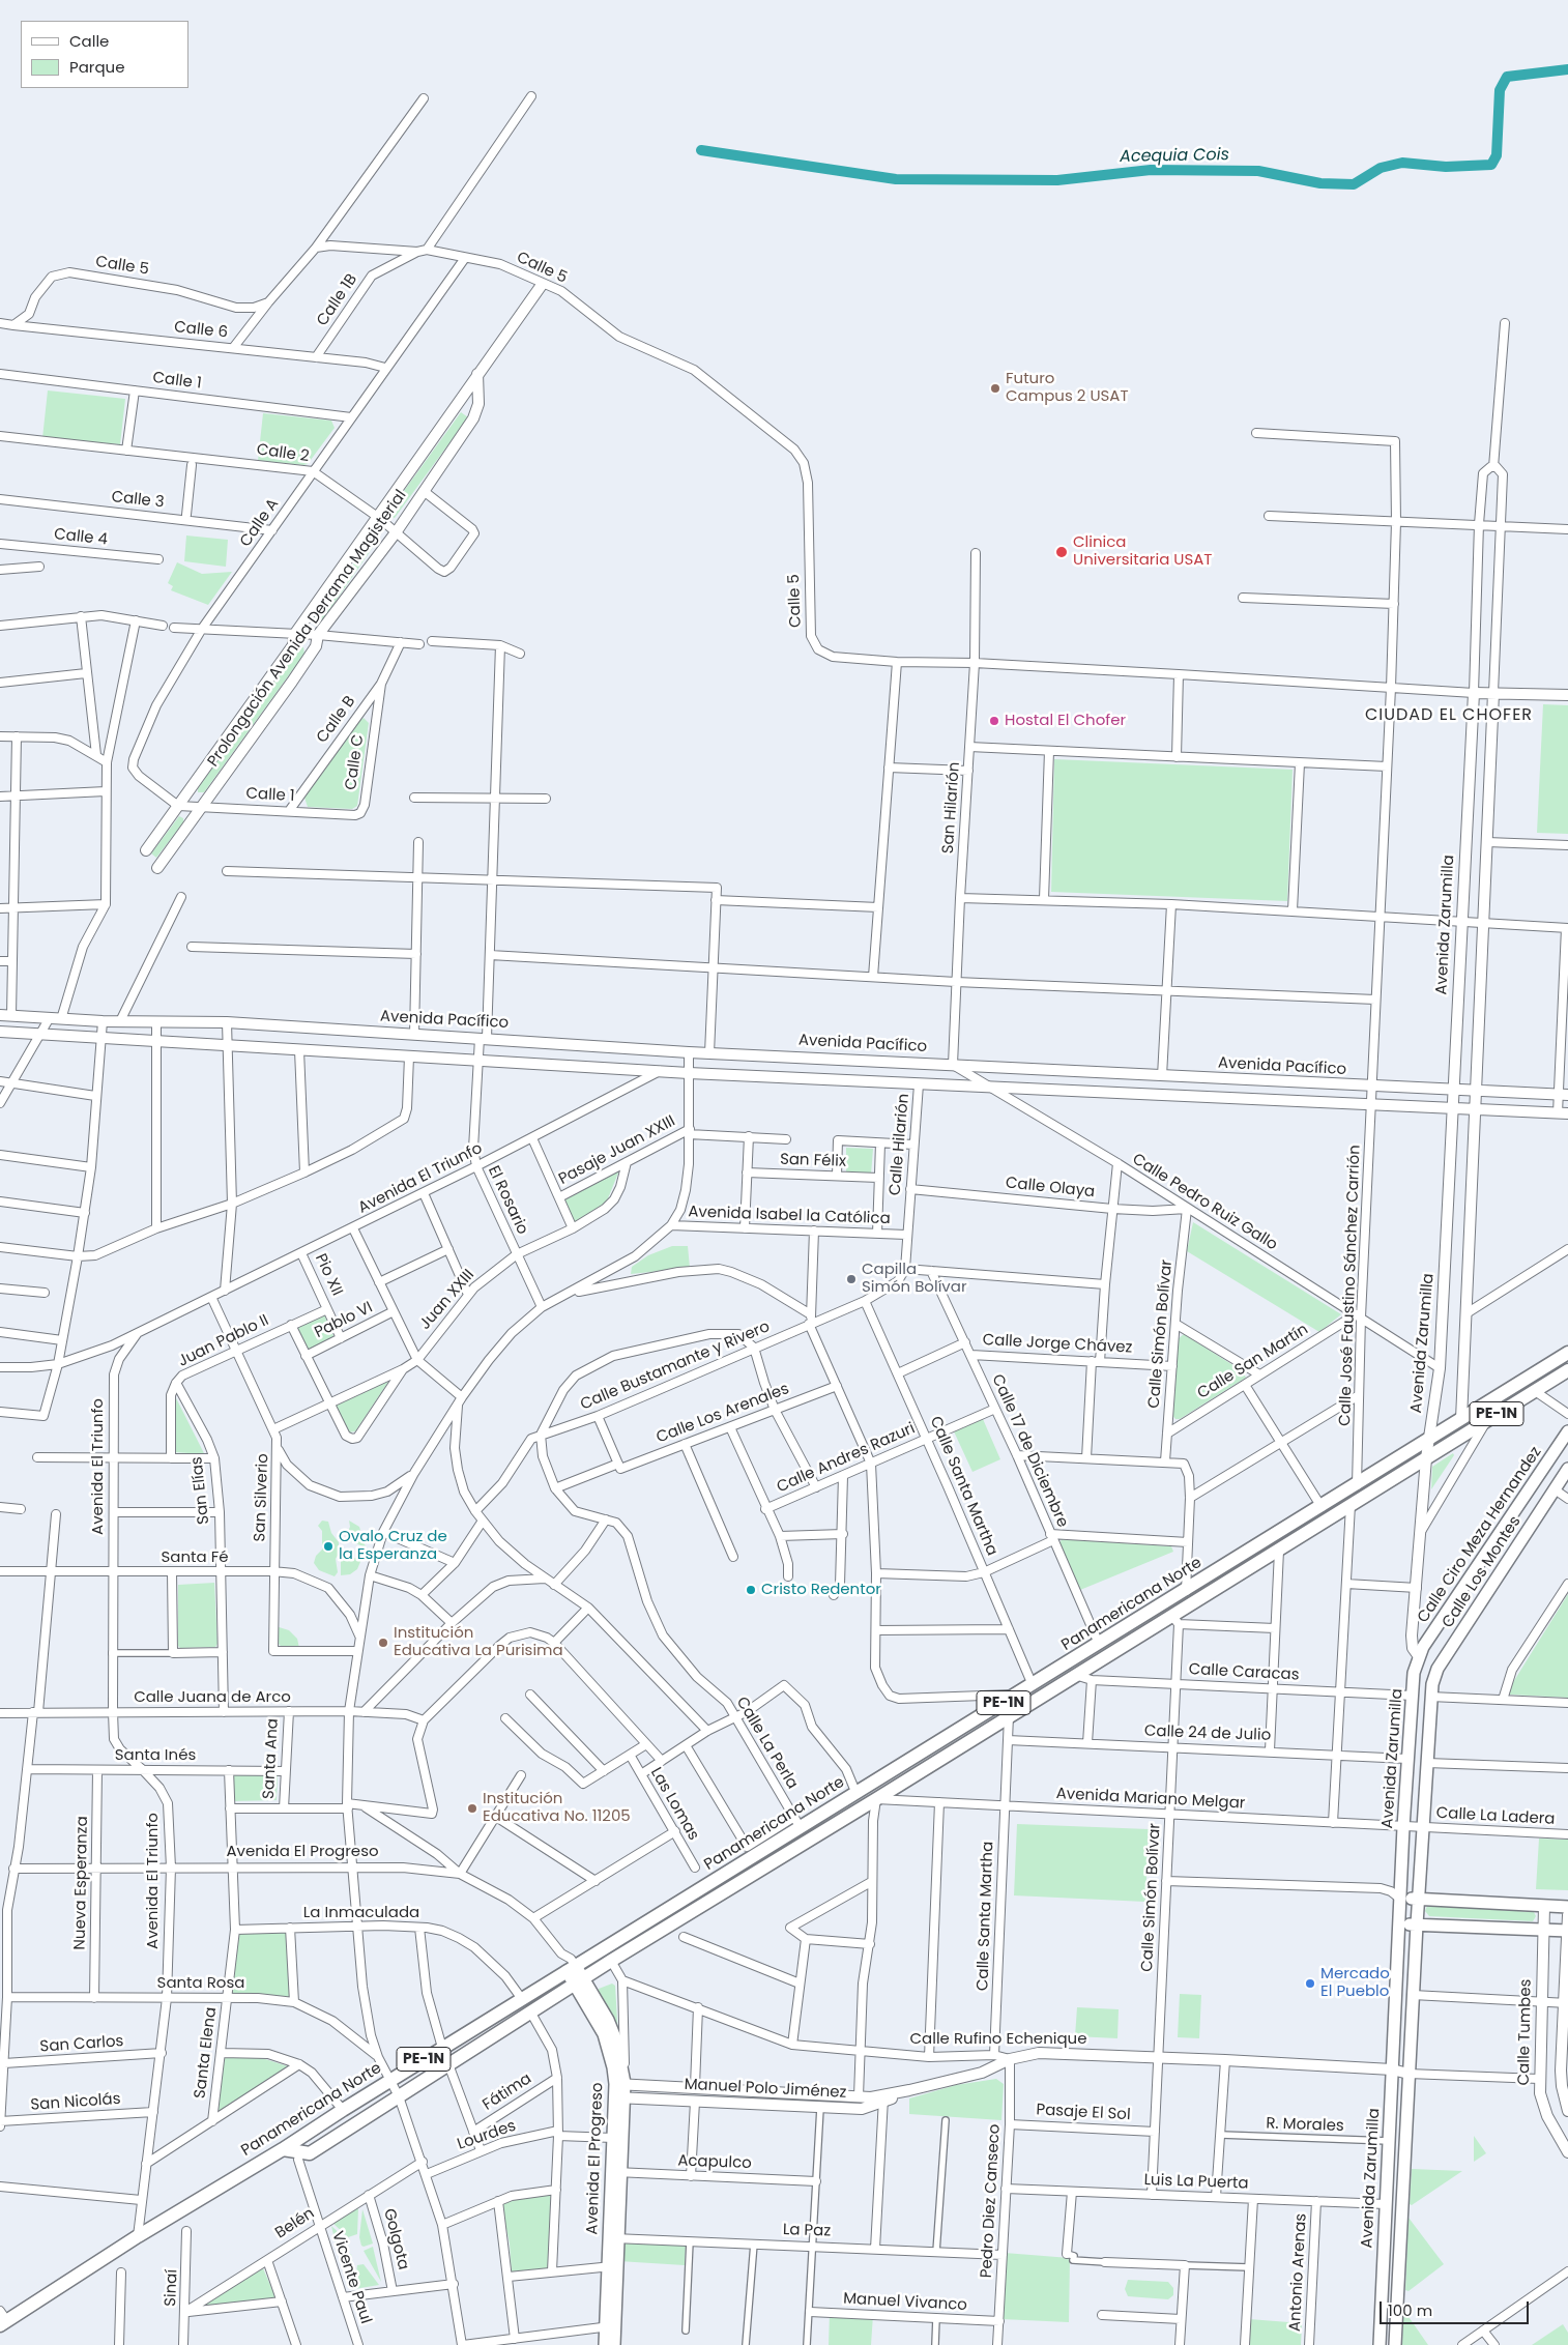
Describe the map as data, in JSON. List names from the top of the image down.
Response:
{
  "streets": {
    "highway": ["PE-1N", "Panamericana Norte"],
    "main road": [
      "Avenida Zarumilla",
      "Calle Ciro Meza Hernandez",
      "Calle Los Montes",
      "Avenida El Progreso"
    ],
    "street": [
      "Calle 5",
      "Calle 1B",
      "Calle 6",
      "Calle 1",
      "Calle 2",
      "Calle 3",
      "Calle A",
      "Calle 4",
      "Prolongación Avenida Derrama Magisterial",
      "Calle B",
      "Calle C",
      "San Hilarión",
      "Avenida Pacífico",
      "Calle Hilarión",
      "Pasaje Juan XXIII",
      "San Félix",
      "Avenida El Triunfo",
      "Calle Olaya",
      "El Rosario",
      "Calle Pedro Ruiz Gallo",
      "Avenida Isabel la Católica",
      "Pio XII",
      "Calle José Faustino Sánchez Carrión",
      "Juan XXIII",
      "Pablo VI",
      "Calle Simón Bolívar",
      "Juan Pablo II",
      "Calle Jorge Chávez",
      "Calle San Martín",
      "Calle Bustamante y Rivero",
      "Calle Los Arenales",
      "Calle 17 de Diciembre",
      "Calle Andres Razuri",
      "Calle Santa Martha",
      "San Elías",
      "San Silverio",
      "Santa Fé",
      "Calle Caracas",
      "Calle Juana de Arco",
      "Calle 24 de Julio",
      "Calle La Perla",
      "Santa Inés",
      "Santa Ana",
      "Avenida Mariano Melgar",
      "Las Lomas",
      "Calle La Ladera",
      "Nueva Esperanza",
      "La Inmaculada",
      "Santa Rosa",
      "Calle Tumbes",
      "Calle Rufino Echenique",
      "San Carlos",
      "Santa Elena",
      "Manuel Polo Jiménez",
      "Fátima",
      "San Nicolás",
      "Pasaje El Sol",
      "R. Morales",
      "Lourdes",
      "Acapulco",
      "Luis La Puerta",
      "Pedro Diez Canseco",
      "Belén",
      "La Paz",
      "Golgota",
      "Antonio Arenas",
      "Vicente Paul",
      "Sinaí",
      "Manuel Vivanco"
    ]
  },
  "crossings": [
    ["Calle 5", "Calle 1B"],
    ["Calle 5", "Calle 6"],
    ["Calle 5", "Calle A"],
    ["Calle 5", "Prolongación Avenida Derrama Magisterial"],
    ["Calle 5", "San Hilarión"],
    ["Calle 5", "Avenida Zarumilla"],
    ["Calle 5", "Calle José Faustino Sánchez Carrión"],
    ["Calle 1B", "Calle 6"],
    ["Calle 6", "Calle A"],
    ["Calle 1", "Calle A"],
    ["Calle 1", "Prolongación Avenida Derrama Magisterial"],
    ["Calle 1", "Calle B"],
    ["Calle 1", "Calle C"],
    ["Calle 2", "Calle A"],
    ["Calle 2", "Prolongación Avenida Derrama Magisterial"],
    ["Calle 3", "Calle A"],
    ["Calle A", "Prolongación Avenida Derrama Magisterial"],
    ["Calle B", "Calle C"],
    ["San Hilarión", "Avenida Pacífico"],
    ["San Hilarión", "Calle Pedro Ruiz Gallo"],
    ["Avenida Zarumilla", "Avenida Pacífico"],
    ["Avenida Zarumilla", "Calle Pedro Ruiz Gallo"],
    ["Avenida Zarumilla", "Calle Ciro Meza Hernandez"],
    ["Avenida Zarumilla", "Calle Los Montes"],
    ["Avenida Zarumilla", "Panamericana Norte"],
    ["Avenida Zarumilla", "Calle Caracas"],
    ["Avenida Zarumilla", "Calle 24 de Julio"],
    ["Avenida Zarumilla", "Avenida Mariano Melgar"],
    ["Avenida Zarumilla", "Calle La Ladera"],
    ["Avenida Zarumilla", "Calle Rufino Echenique"],
    ["Avenida Zarumilla", "R. Morales"],
    ["Avenida Zarumilla", "Luis La Puerta"],
    ["Avenida Pacífico", "Calle Hilarión"],
    ["Avenida Pacífico", "Avenida El Triunfo"],
    ["Avenida Pacífico", "El Rosario"],
    ["Avenida Pacífico", "Calle Pedro Ruiz Gallo"],
    ["Avenida Pacífico", "Avenida Isabel la Católica"],
    ["Avenida Pacífico", "Calle José Faustino Sánchez Carrión"],
    ["Calle Hilarión", "Calle Olaya"],
    ["Calle Hilarión", "Avenida Isabel la Católica"],
    ["Calle Hilarión", "Calle Bustamante y Rivero"],
    ["Pasaje Juan XXIII", "Avenida Isabel la Católica"],
    ["Pasaje Juan XXIII", "Juan XXIII"],
    ["Avenida El Triunfo", "El Rosario"],
    ["Avenida El Triunfo", "Pio XII"],
    ["Avenida El Triunfo", "San Silverio"],
    ["Avenida El Triunfo", "Santa Fé"],
    ["Avenida El Triunfo", "Panamericana Norte"],
    ["Avenida El Triunfo", "Calle Juana de Arco"],
    ["Avenida El Triunfo", "Santa Inés"],
    ["Avenida El Triunfo", "Avenida El Progreso"],
    ["Avenida El Triunfo", "Santa Rosa"],
    ["Avenida El Triunfo", "San Carlos"],
    ["Avenida El Triunfo", "San Nicolás"],
    ["Calle Olaya", "Calle Pedro Ruiz Gallo"],
    ["Calle Olaya", "Calle Simón Bolívar"],
    ["El Rosario", "Avenida Isabel la Católica"],
    ["El Rosario", "Juan XXIII"],
    ["Calle Pedro Ruiz Gallo", "Calle José Faustino Sánchez Carrión"],
    ["Calle Pedro Ruiz Gallo", "Calle Simón Bolívar"],
    ["Calle Pedro Ruiz Gallo", "Calle San Martín"],
    ["Avenida Isabel la Católica", "San Silverio"],
    ["Avenida Isabel la Católica", "Santa Fé"],
    ["Avenida Isabel la Católica", "Panamericana Norte"],
    ["Avenida Isabel la Católica", "Calle Juana de Arco"],
    ["Avenida Isabel la Católica", "Avenida El Progreso"],
    ["Avenida Isabel la Católica", "La Inmaculada"],
    ["Avenida Isabel la Católica", "Santa Rosa"],
    ["Avenida Isabel la Católica", "Lourdes"],
    ["Avenida Isabel la Católica", "Belén"],
    ["Pio XII", "Pablo VI"],
    ["Pio XII", "Juan Pablo II"],
    ["Calle José Faustino Sánchez Carrión", "Calle San Martín"],
    ["Calle José Faustino Sánchez Carrión", "Panamericana Norte"],
    ["Calle Simón Bolívar", "Calle Jorge Chávez"],
    ["Calle Simón Bolívar", "Calle San Martín"],
    ["Calle Simón Bolívar", "Panamericana Norte"],
    ["Calle Simón Bolívar", "Calle Caracas"],
    ["Calle Simón Bolívar", "Calle 24 de Julio"],
    ["Calle Simón Bolívar", "Avenida Mariano Melgar"],
    ["Calle Simón Bolívar", "Calle Rufino Echenique"],
    ["Calle Simón Bolívar", "Pasaje El Sol"],
    ["Calle Simón Bolívar", "Luis La Puerta"],
    ["Juan Pablo II", "San Elías"],
    ["Juan Pablo II", "San Silverio"],
    ["Calle Jorge Chávez", "Calle 17 de Diciembre"],
    ["Calle Bustamante y Rivero", "Calle Santa Martha"],
    ["Calle Bustamante y Rivero", "Calle La Perla"],
    ["Calle Los Arenales", "Calle La Perla"],
    ["Calle 17 de Diciembre", "Calle Andres Razuri"],
    ["Calle 17 de Diciembre", "Panamericana Norte"],
    ["Calle Andres Razuri", "Calle Santa Martha"],
    ["Calle Santa Martha", "Panamericana Norte"],
    ["Calle Santa Martha", "Calle 24 de Julio"],
    ["Calle Santa Martha", "Avenida Mariano Melgar"],
    ["Calle Santa Martha", "Calle Rufino Echenique"],
    ["San Elías", "Santa Fé"],
    ["San Elías", "Calle Juana de Arco"],
    ["San Silverio", "Santa Fé"],
    ["Panamericana Norte", "Calle Caracas"],
    ["Panamericana Norte", "Calle La Perla"],
    ["Panamericana Norte", "Avenida Mariano Melgar"],
    ["Panamericana Norte", "Avenida El Progreso"],
    ["Panamericana Norte", "La Inmaculada"],
    ["Panamericana Norte", "Vicente Paul"],
    ["Calle Juana de Arco", "Santa Ana"],
    ["Santa Inés", "Santa Ana"],
    ["Santa Inés", "Nueva Esperanza"],
    ["Santa Inés", "Santa Elena"],
    ["Avenida Mariano Melgar", "Calle La Ladera"],
    ["Avenida El Progreso", "Nueva Esperanza"],
    ["Avenida El Progreso", "Calle Rufino Echenique"],
    ["Avenida El Progreso", "Santa Elena"],
    ["Avenida El Progreso", "Manuel Polo Jiménez"],
    ["Avenida El Progreso", "Lourdes"],
    ["Avenida El Progreso", "Acapulco"],
    ["Avenida El Progreso", "La Paz"],
    ["Nueva Esperanza", "Santa Rosa"],
    ["La Inmaculada", "Santa Elena"],
    ["Santa Rosa", "Santa Elena"],
    ["Calle Rufino Echenique", "Manuel Polo Jiménez"],
    ["Calle Rufino Echenique", "Pedro Diez Canseco"],
    ["Manuel Polo Jiménez", "Pedro Diez Canseco"],
    ["Pasaje El Sol", "Pedro Diez Canseco"],
    ["Luis La Puerta", "Pedro Diez Canseco"],
    ["Luis La Puerta", "Antonio Arenas"],
    ["Pedro Diez Canseco", "La Paz"],
    ["Pedro Diez Canseco", "Manuel Vivanco"],
    ["Belén", "Golgota"],
    ["Belén", "Vicente Paul"],
    ["Belén", "Sinaí"]
  ],
  "districts": ["CIUDAD EL CHOFER"],
  "water": ["Acequia Cois"],
  "places": [
    "Futuro Campus 2 USAT",
    "Clinica Universitaria USAT",
    "Hostal El Chofer",
    "Capilla Simón Bolívar",
    "Ovalo Cruz de la Esperanza",
    "Cristo Redentor",
    "Institución Educativa La Purisima",
    "Institución Educativa No. 11205",
    "Mercado El Pueblo"
  ],
  "legend": ["Calle", "Parque"],
  "scale_bar": "100 m"
}
